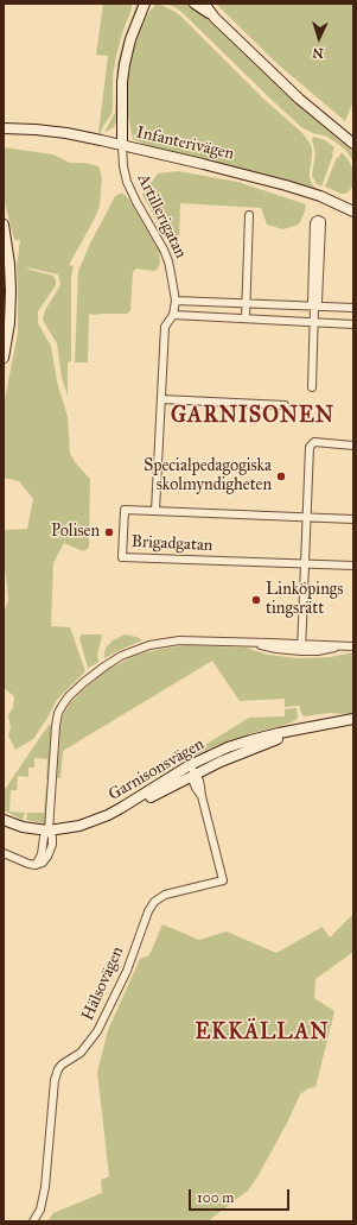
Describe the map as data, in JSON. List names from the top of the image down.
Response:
{
  "streets": {
    "street": [
      "Infanterivägen",
      "Artillerigatan",
      "Brigadgatan",
      "Garnisonsvägen",
      "Hälsovägen"
    ]
  },
  "crossings": [
    ["Infanterivägen", "Artillerigatan"],
    ["Artillerigatan", "Brigadgatan"],
    ["Garnisonsvägen", "Hälsovägen"]
  ],
  "districts": ["GARNISONEN", "EKKÄLLAN"],
  "places": ["Specialpedagogiska skolmyndigheten", "Polisen", "Linköpings tingsrätt"],
  "scale_bar": "100 m",
  "north": "bottom"
}
